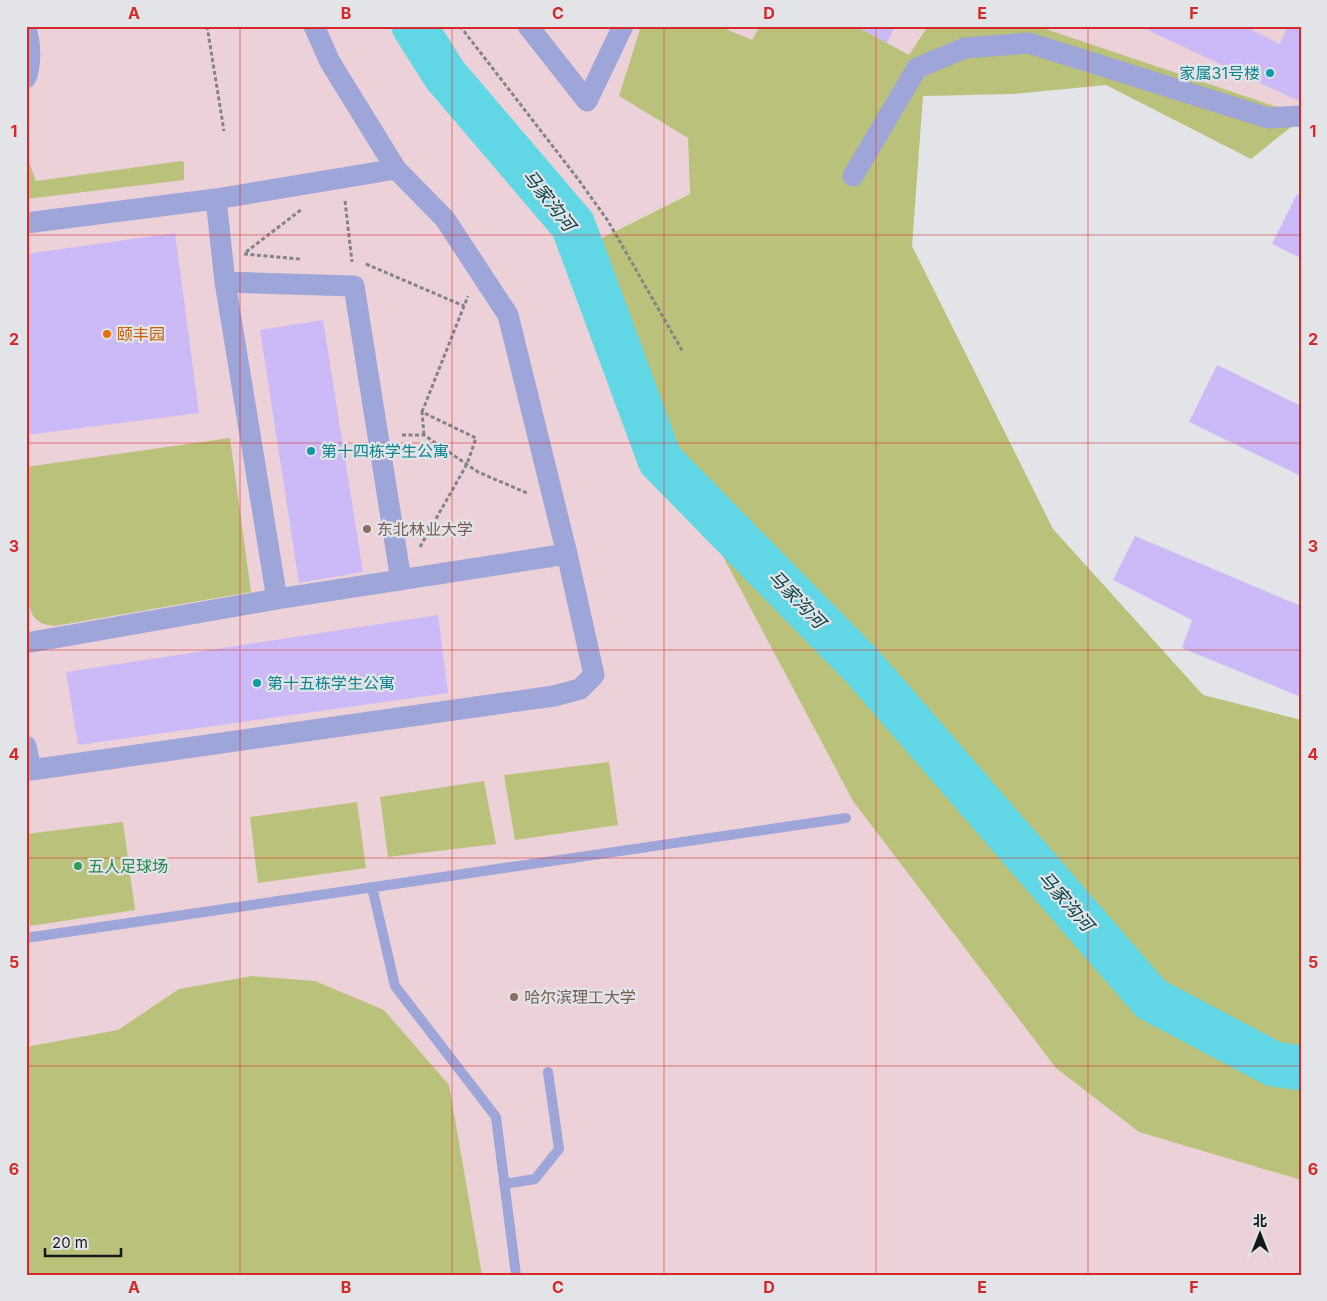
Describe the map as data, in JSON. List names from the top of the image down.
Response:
{
  "water": ["马家沟河"],
  "places": [
    "家属31号楼",
    "颐丰园",
    "第十四栋学生公寓",
    "东北林业大学",
    "第十五栋学生公寓",
    "五人足球场",
    "哈尔滨理工大学"
  ],
  "scale_bar": "20 m",
  "north": "top",
  "grid": {
    "columns": [
      "A",
      "B",
      "C",
      "D",
      "E",
      "F"
    ],
    "rows": [
      "1",
      "2",
      "3",
      "4",
      "5",
      "6"
    ]
  }
}
